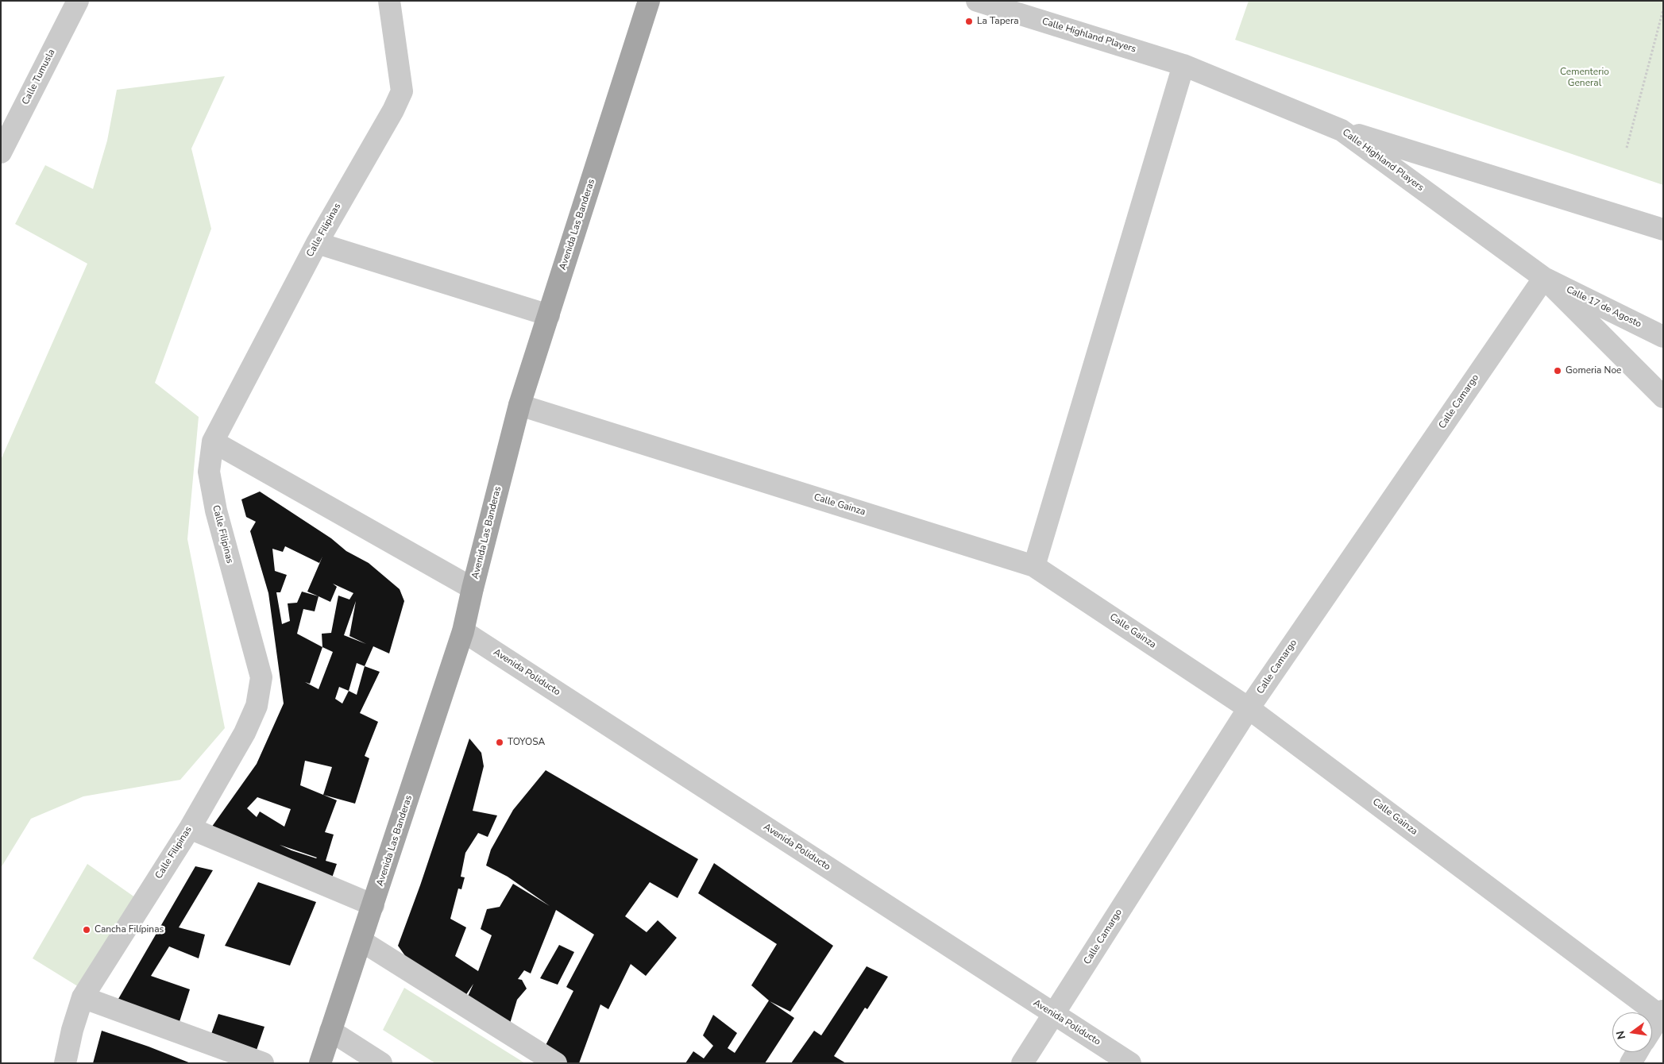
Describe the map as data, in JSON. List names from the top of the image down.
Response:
{
  "streets": {
    "main road": ["Avenida Las Banderas"],
    "street": [
      "Calle Highland Players",
      "Calle Tumusla",
      "Calle Filipinas",
      "Calle 17 de Agosto",
      "Calle Camargo",
      "Calle Gainza",
      "Avenida Poliducto"
    ]
  },
  "crossings": [
    ["Calle Highland Players", "Calle 17 de Agosto"],
    ["Calle Highland Players", "Calle Camargo"],
    ["Avenida Las Banderas", "Calle Gainza"],
    ["Avenida Las Banderas", "Avenida Poliducto"],
    ["Calle 17 de Agosto", "Calle Camargo"],
    ["Calle Camargo", "Calle Gainza"],
    ["Calle Camargo", "Avenida Poliducto"]
  ],
  "parks": ["Cementerio General"],
  "places": [
    "La Tapera",
    "Gomeria Noe",
    "TOYOSA",
    "Cancha Filípinas"
  ],
  "north": "left"
}
